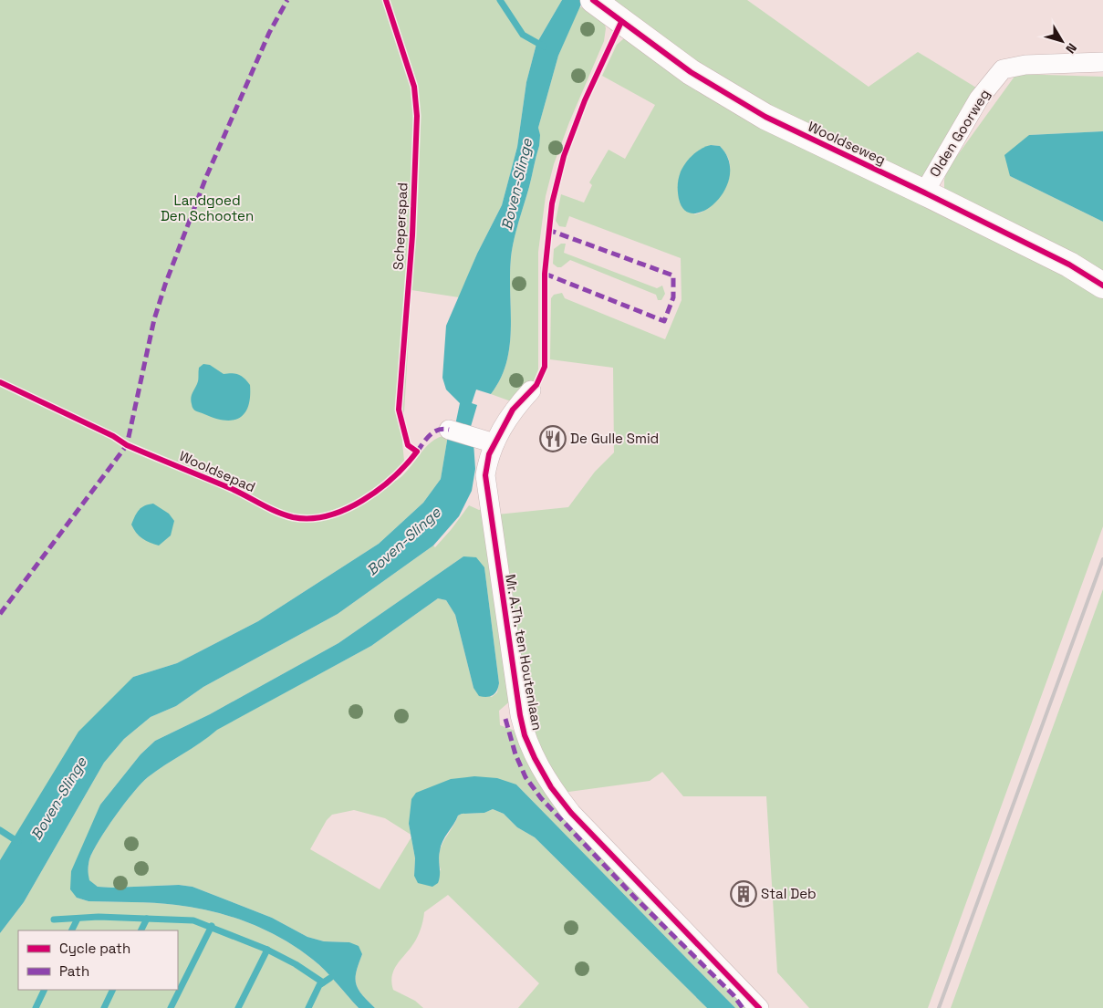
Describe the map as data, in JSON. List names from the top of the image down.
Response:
{
  "streets": {
    "main road": ["Wooldseweg"],
    "street": ["Olden Goorweg", "Mr. A.Th. ten Houtenlaan"],
    "cycle path": ["Scheperspad"]
  },
  "crossings": [
    ["Olden Goorweg", "Wooldseweg"]
  ],
  "water": ["Boven-Slinge"],
  "parks": ["Landgoed Den Schooten"],
  "places": {
    "restaurant": ["De Gulle Smid"],
    "building": ["Stal Deb"]
  },
  "legend": ["Cycle path", "Path"],
  "north": "bottom right"
}
